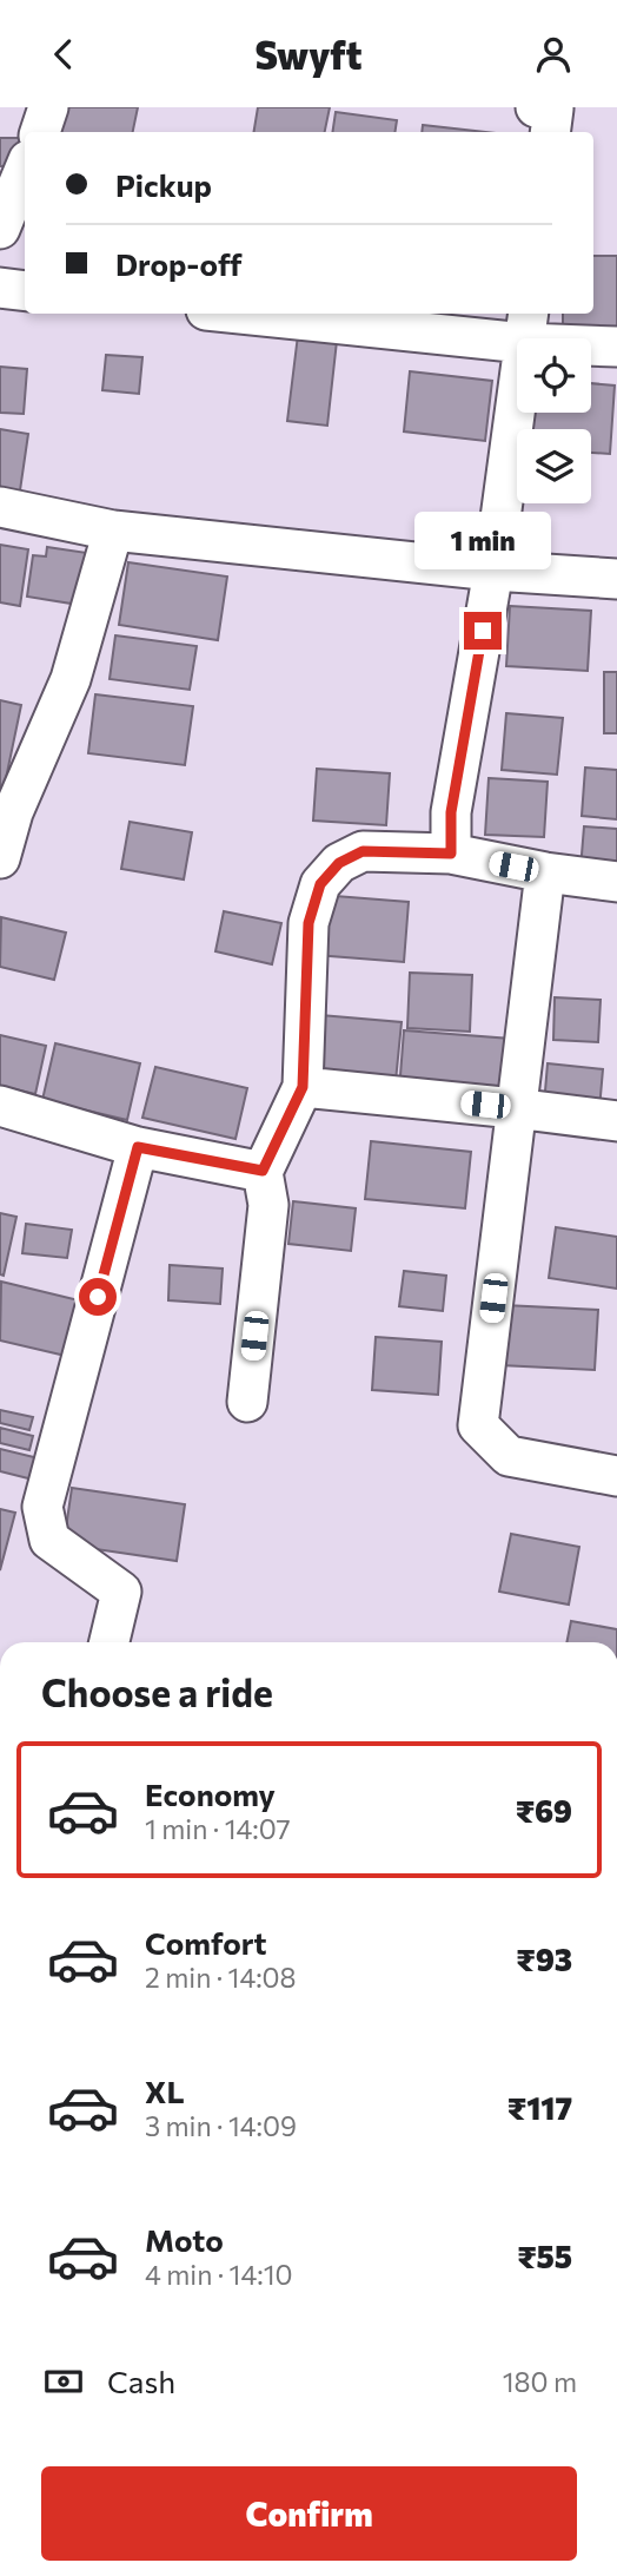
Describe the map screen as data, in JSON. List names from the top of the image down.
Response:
{
  "page": {
    "header": "Swyft",
    "banner": ["Pickup", "Drop-off"],
    "bubble": "1 min",
    "heading": "Choose a ride",
    "list": [
      {
        "name": "Economy",
        "note": "1 min · 14:07",
        "value": "₹69"
      },
      {
        "name": "Comfort",
        "note": "2 min · 14:08",
        "value": "₹93"
      },
      {
        "name": "XL",
        "note": "3 min · 14:09",
        "value": "₹117"
      },
      {
        "name": "Moto",
        "note": "4 min · 14:10",
        "value": "₹55"
      }
    ],
    "pay": ["Cash", "180 m"],
    "buttons": "Confirm"
  }
}
